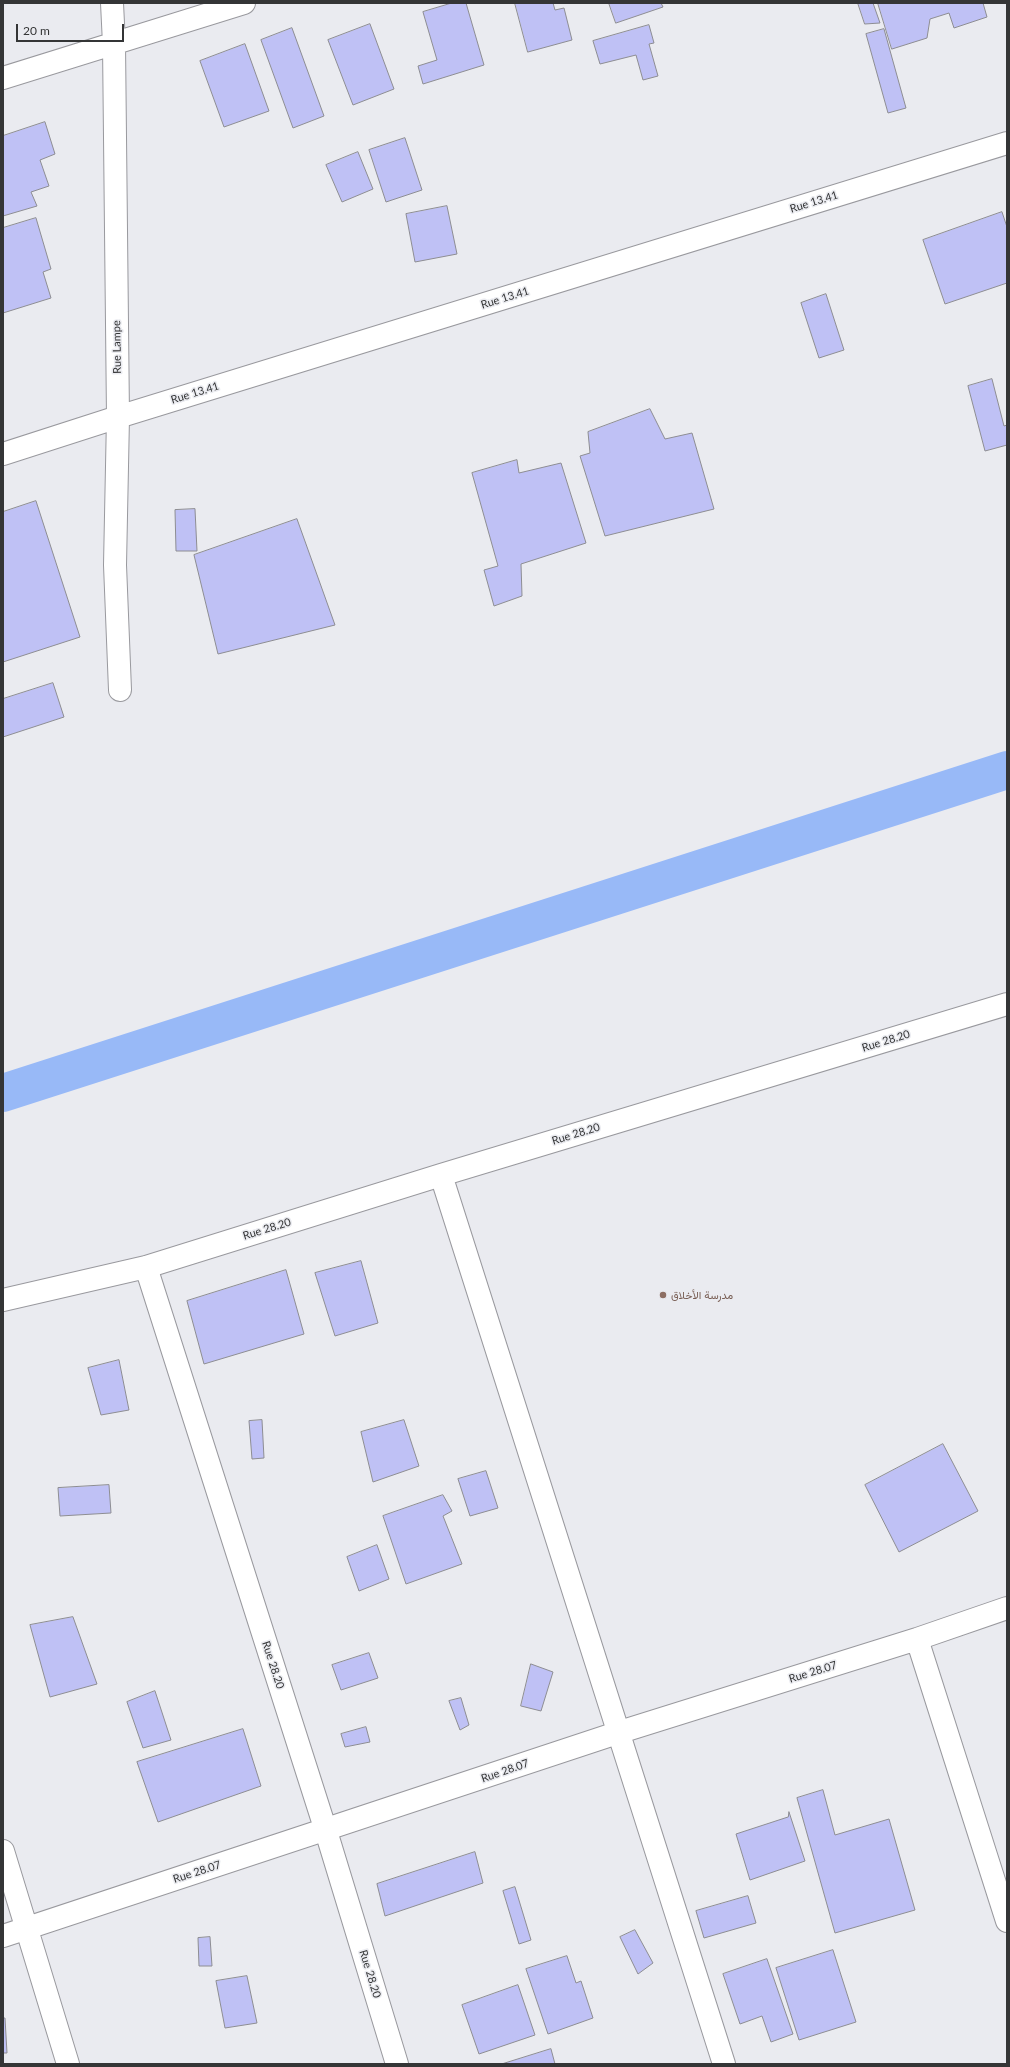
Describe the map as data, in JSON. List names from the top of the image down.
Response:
{
  "streets": {
    "street": [
      "Rue 13.41",
      "Rue Lampe",
      "Rue 28.20",
      "Rue 28.07"
    ]
  },
  "crossings": [
    ["Rue 13.41", "Rue Lampe"],
    ["Rue 28.20", "Rue 28.07"]
  ],
  "places": ["مدرسة الأخلاق"],
  "scale_bar": "20 m"
}
